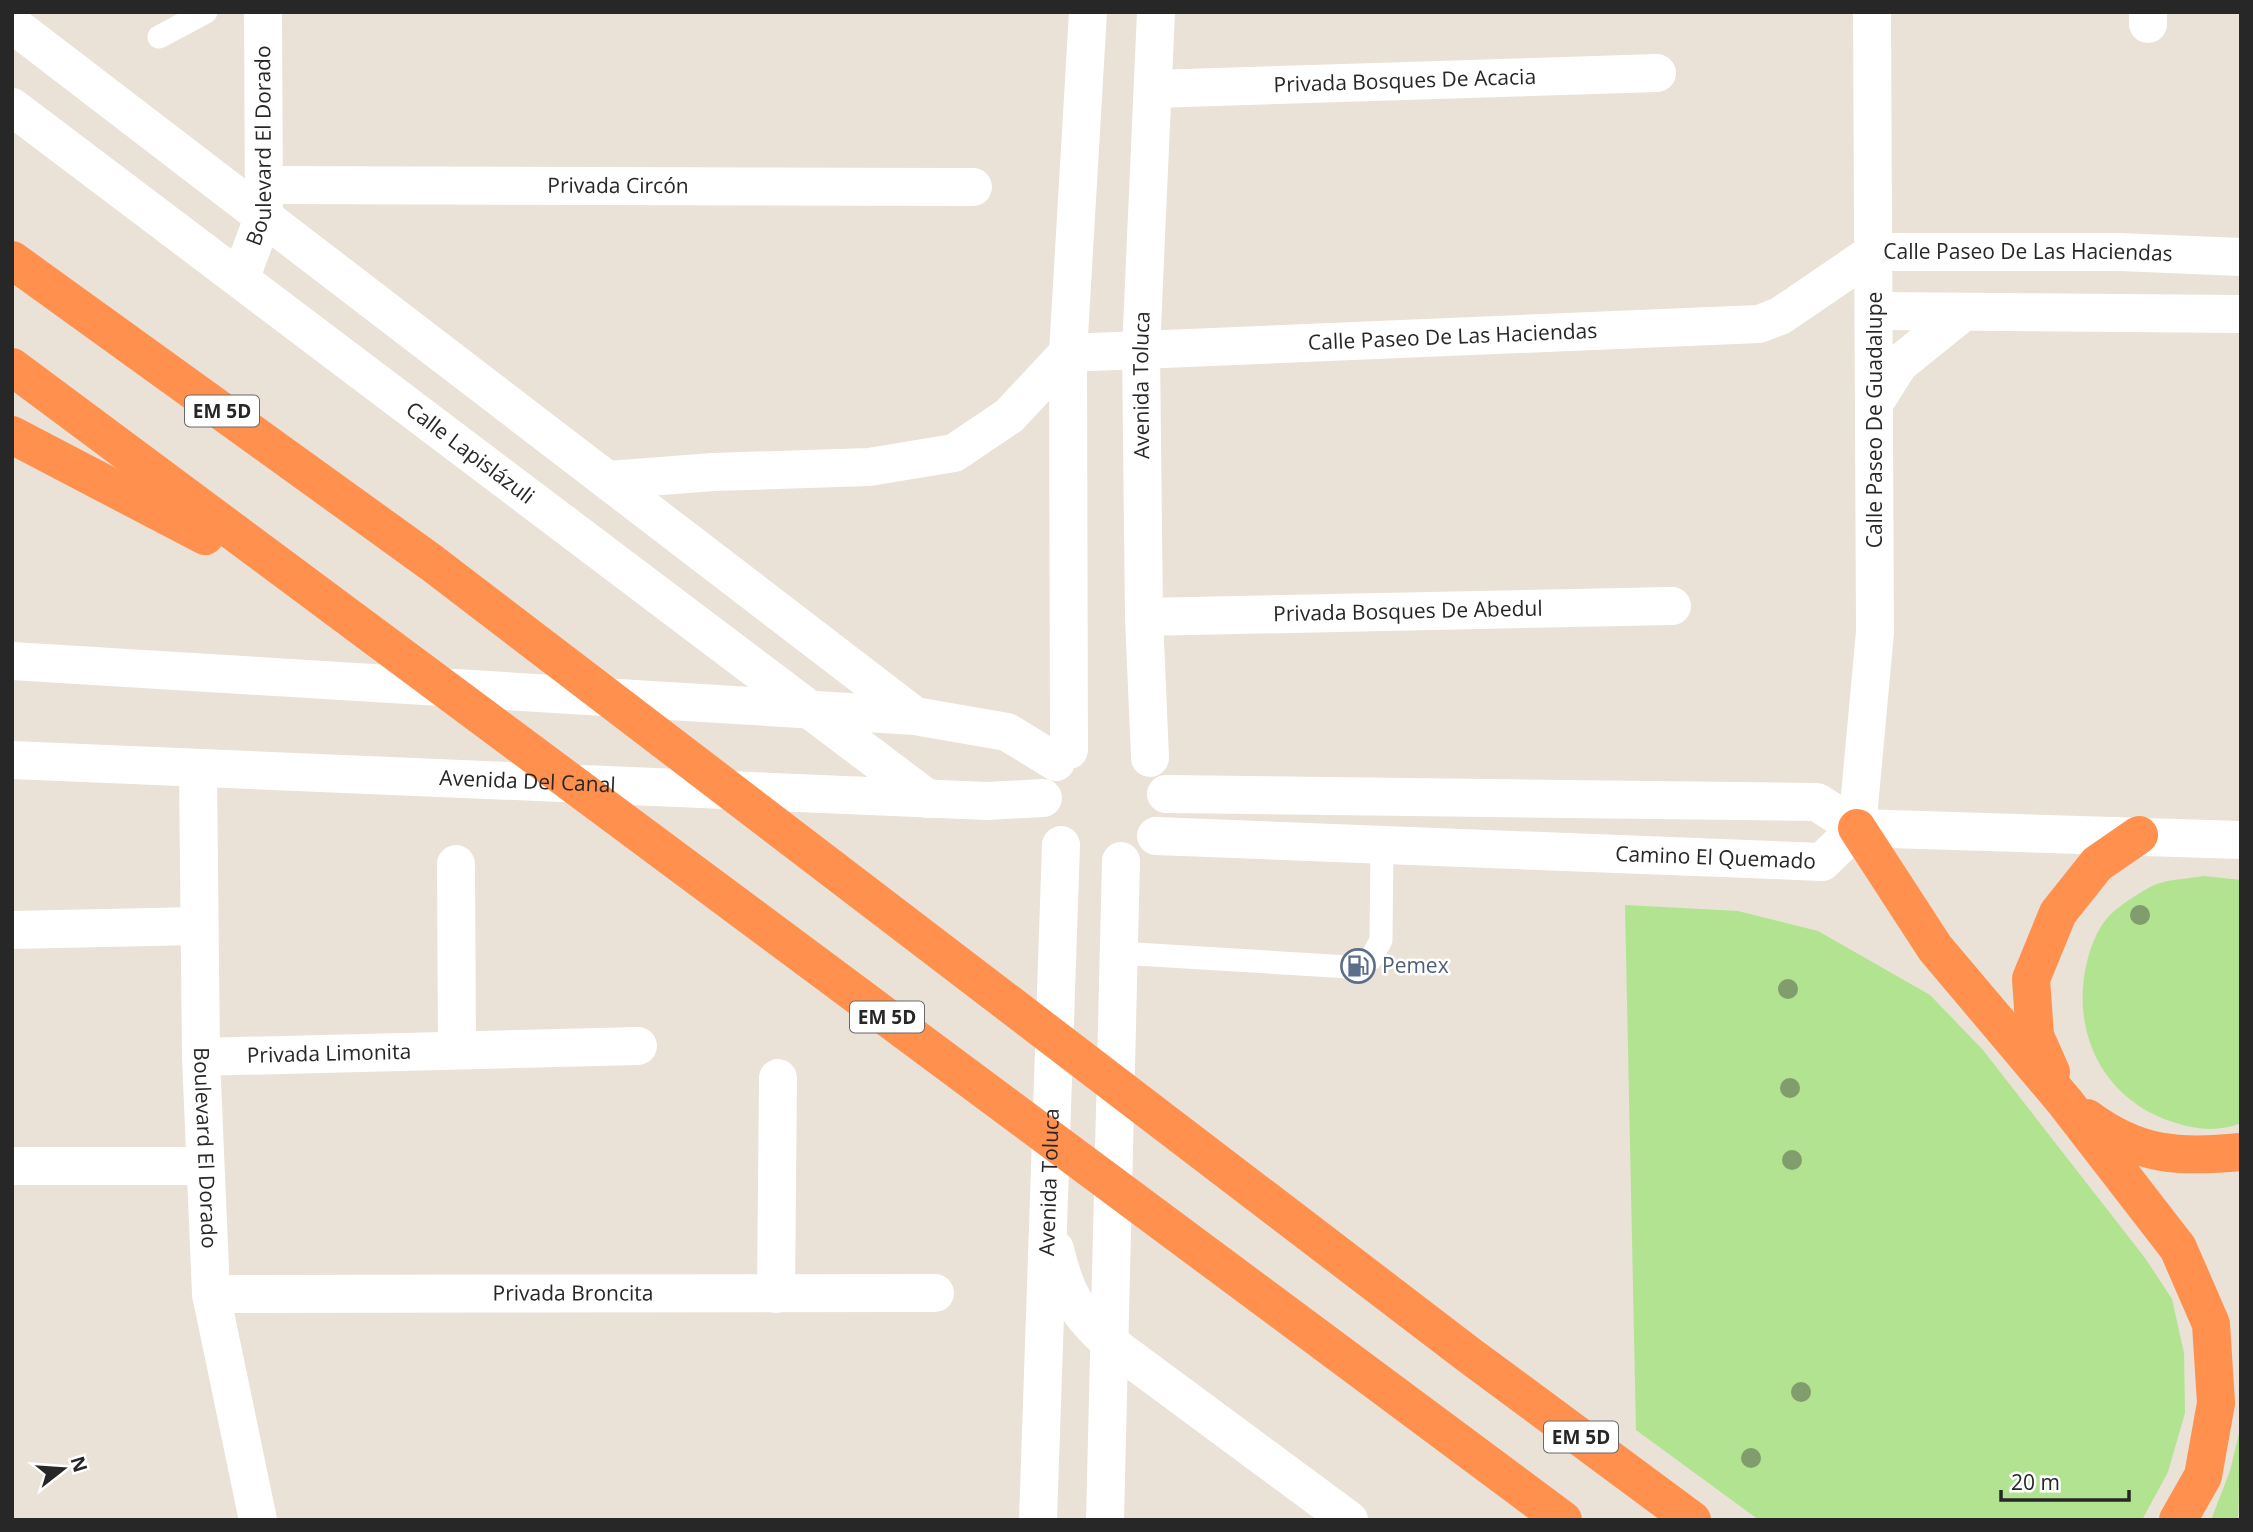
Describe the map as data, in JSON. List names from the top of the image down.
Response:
{
  "streets": {
    "highway": ["EM 5D"],
    "street": [
      "Privada Bosques De Acacia",
      "Boulevard El Dorado",
      "Privada Circón",
      "Calle Paseo De Las Haciendas",
      "Avenida Toluca",
      "Calle Paseo De Guadalupe",
      "Calle Lapislázuli",
      "Privada Bosques De Abedul",
      "Avenida Del Canal",
      "Camino El Quemado",
      "Privada Limonita",
      "Privada Broncita"
    ]
  },
  "crossings": [
    ["Privada Bosques De Acacia", "Avenida Toluca"],
    ["Boulevard El Dorado", "Privada Circón"],
    ["Boulevard El Dorado", "Calle Lapislázuli"],
    ["Boulevard El Dorado", "Avenida Del Canal"],
    ["Boulevard El Dorado", "Privada Limonita"],
    ["Boulevard El Dorado", "Privada Broncita"],
    ["Calle Paseo De Las Haciendas", "Avenida Toluca"],
    ["Calle Paseo De Las Haciendas", "Calle Paseo De Guadalupe"],
    ["Avenida Toluca", "Privada Bosques De Abedul"],
    ["Avenida Toluca", "Avenida Del Canal"],
    ["Avenida Toluca", "Camino El Quemado"],
    ["Calle Paseo De Guadalupe", "Camino El Quemado"],
    ["Calle Lapislázuli", "Avenida Del Canal"],
    ["Avenida Del Canal", "Camino El Quemado"]
  ],
  "places": {
    "fuel station": ["Pemex"]
  },
  "scale_bar": "20 m",
  "north": "right"
}
